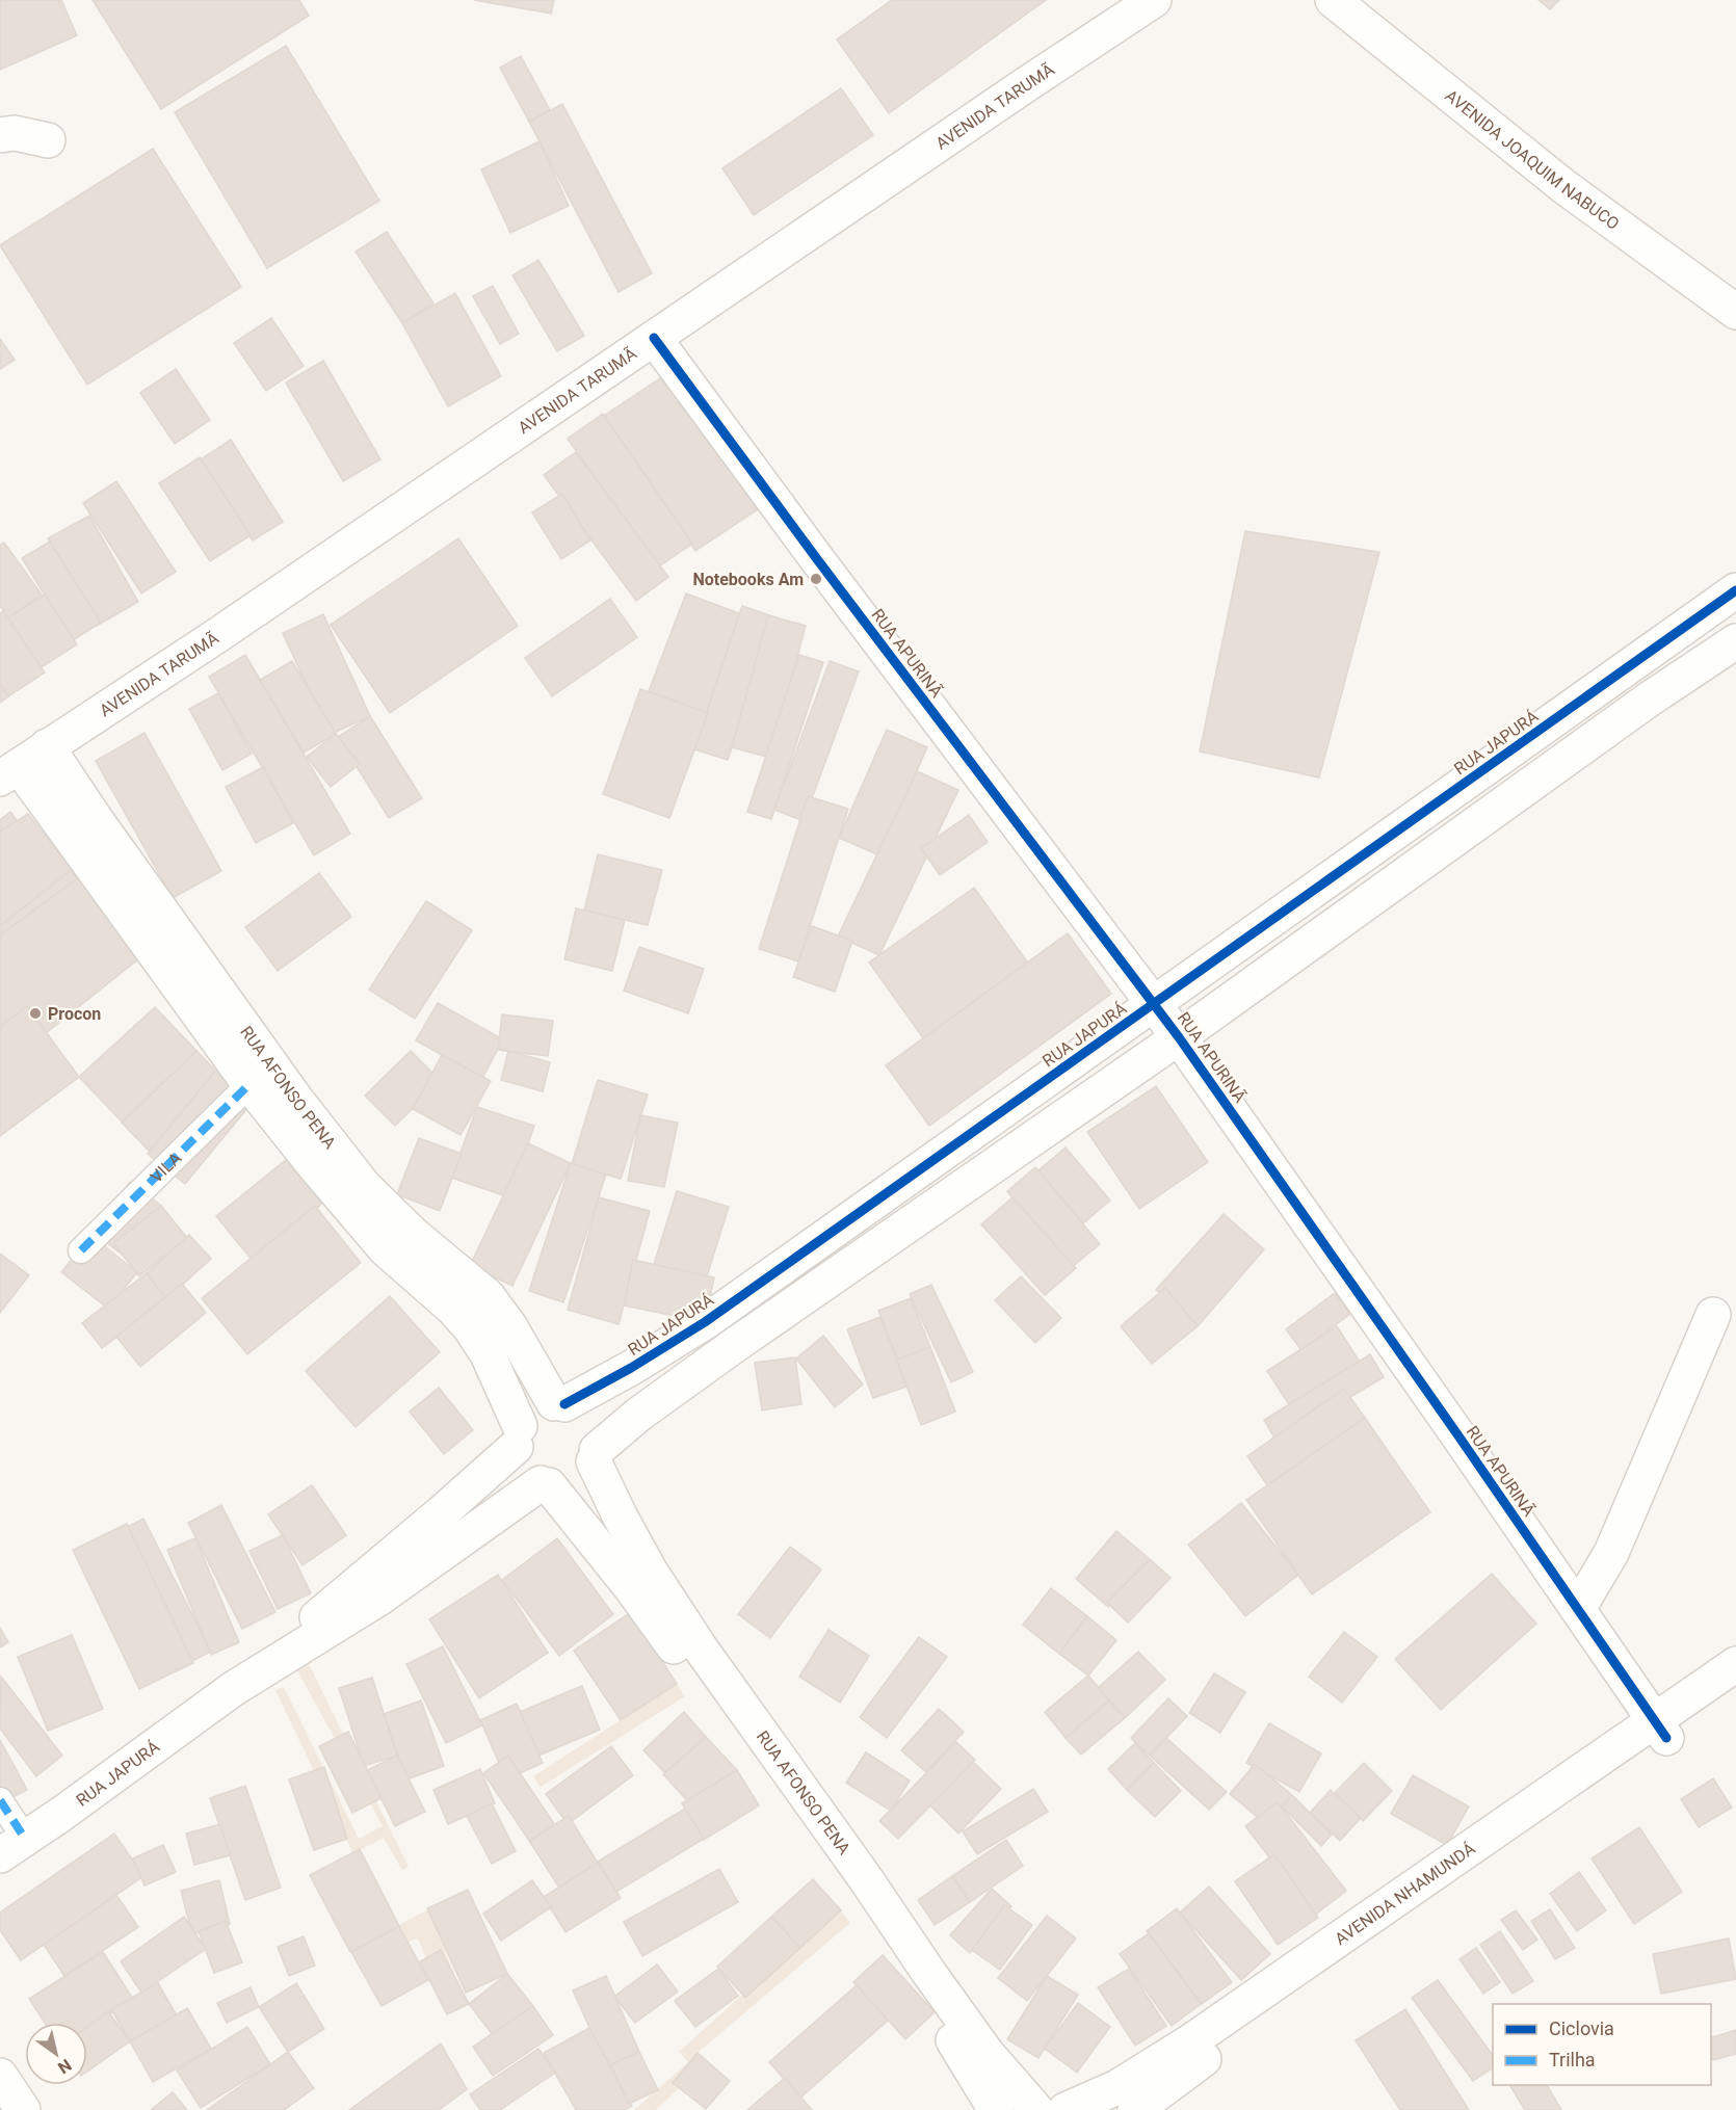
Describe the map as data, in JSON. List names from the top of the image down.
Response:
{
  "streets": {
    "street": [
      "AVENIDA TARUMÃ",
      "AVENIDA JOAQUIM NABUCO",
      "RUA APURINÃ",
      "RUA JAPURÁ",
      "RUA AFONSO PENA",
      "VILA",
      "AVENIDA NHAMUNDÁ"
    ]
  },
  "crossings": [
    ["AVENIDA TARUMÃ", "RUA APURINÃ"],
    ["AVENIDA TARUMÃ", "RUA AFONSO PENA"],
    ["RUA APURINÃ", "RUA JAPURÁ"],
    ["RUA APURINÃ", "AVENIDA NHAMUNDÁ"],
    ["RUA JAPURÁ", "RUA AFONSO PENA"],
    ["RUA AFONSO PENA", "VILA"]
  ],
  "places": ["Notebooks Am", "Procon"],
  "legend": ["Ciclovia", "Trilha"],
  "north": "bottom right"
}
